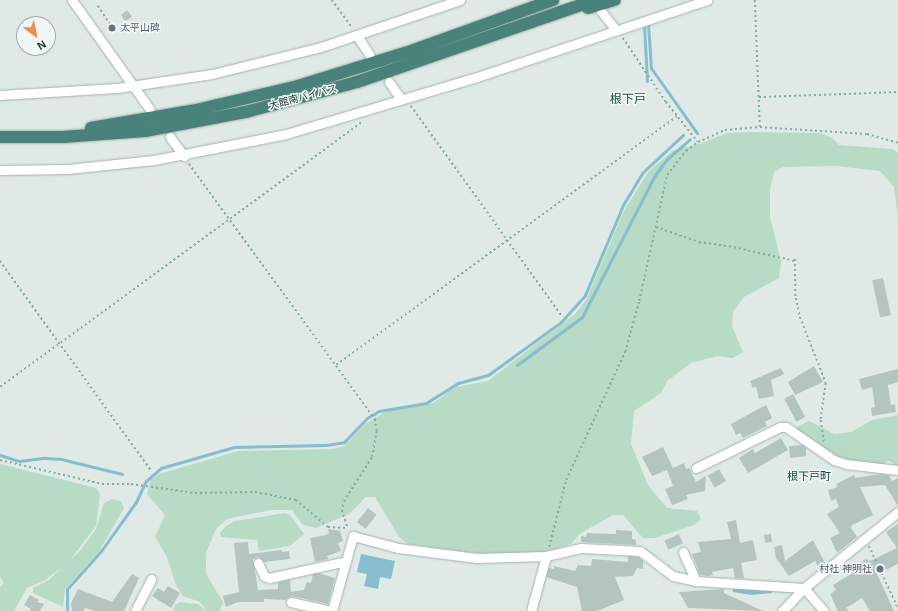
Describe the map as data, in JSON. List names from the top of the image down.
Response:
{
  "streets": {
    "highway": ["大館南バイパス"]
  },
  "districts": ["根下戸", "根下戸町"],
  "places": ["太平山碑", "村社 神明社"],
  "north": "bottom right"
}
